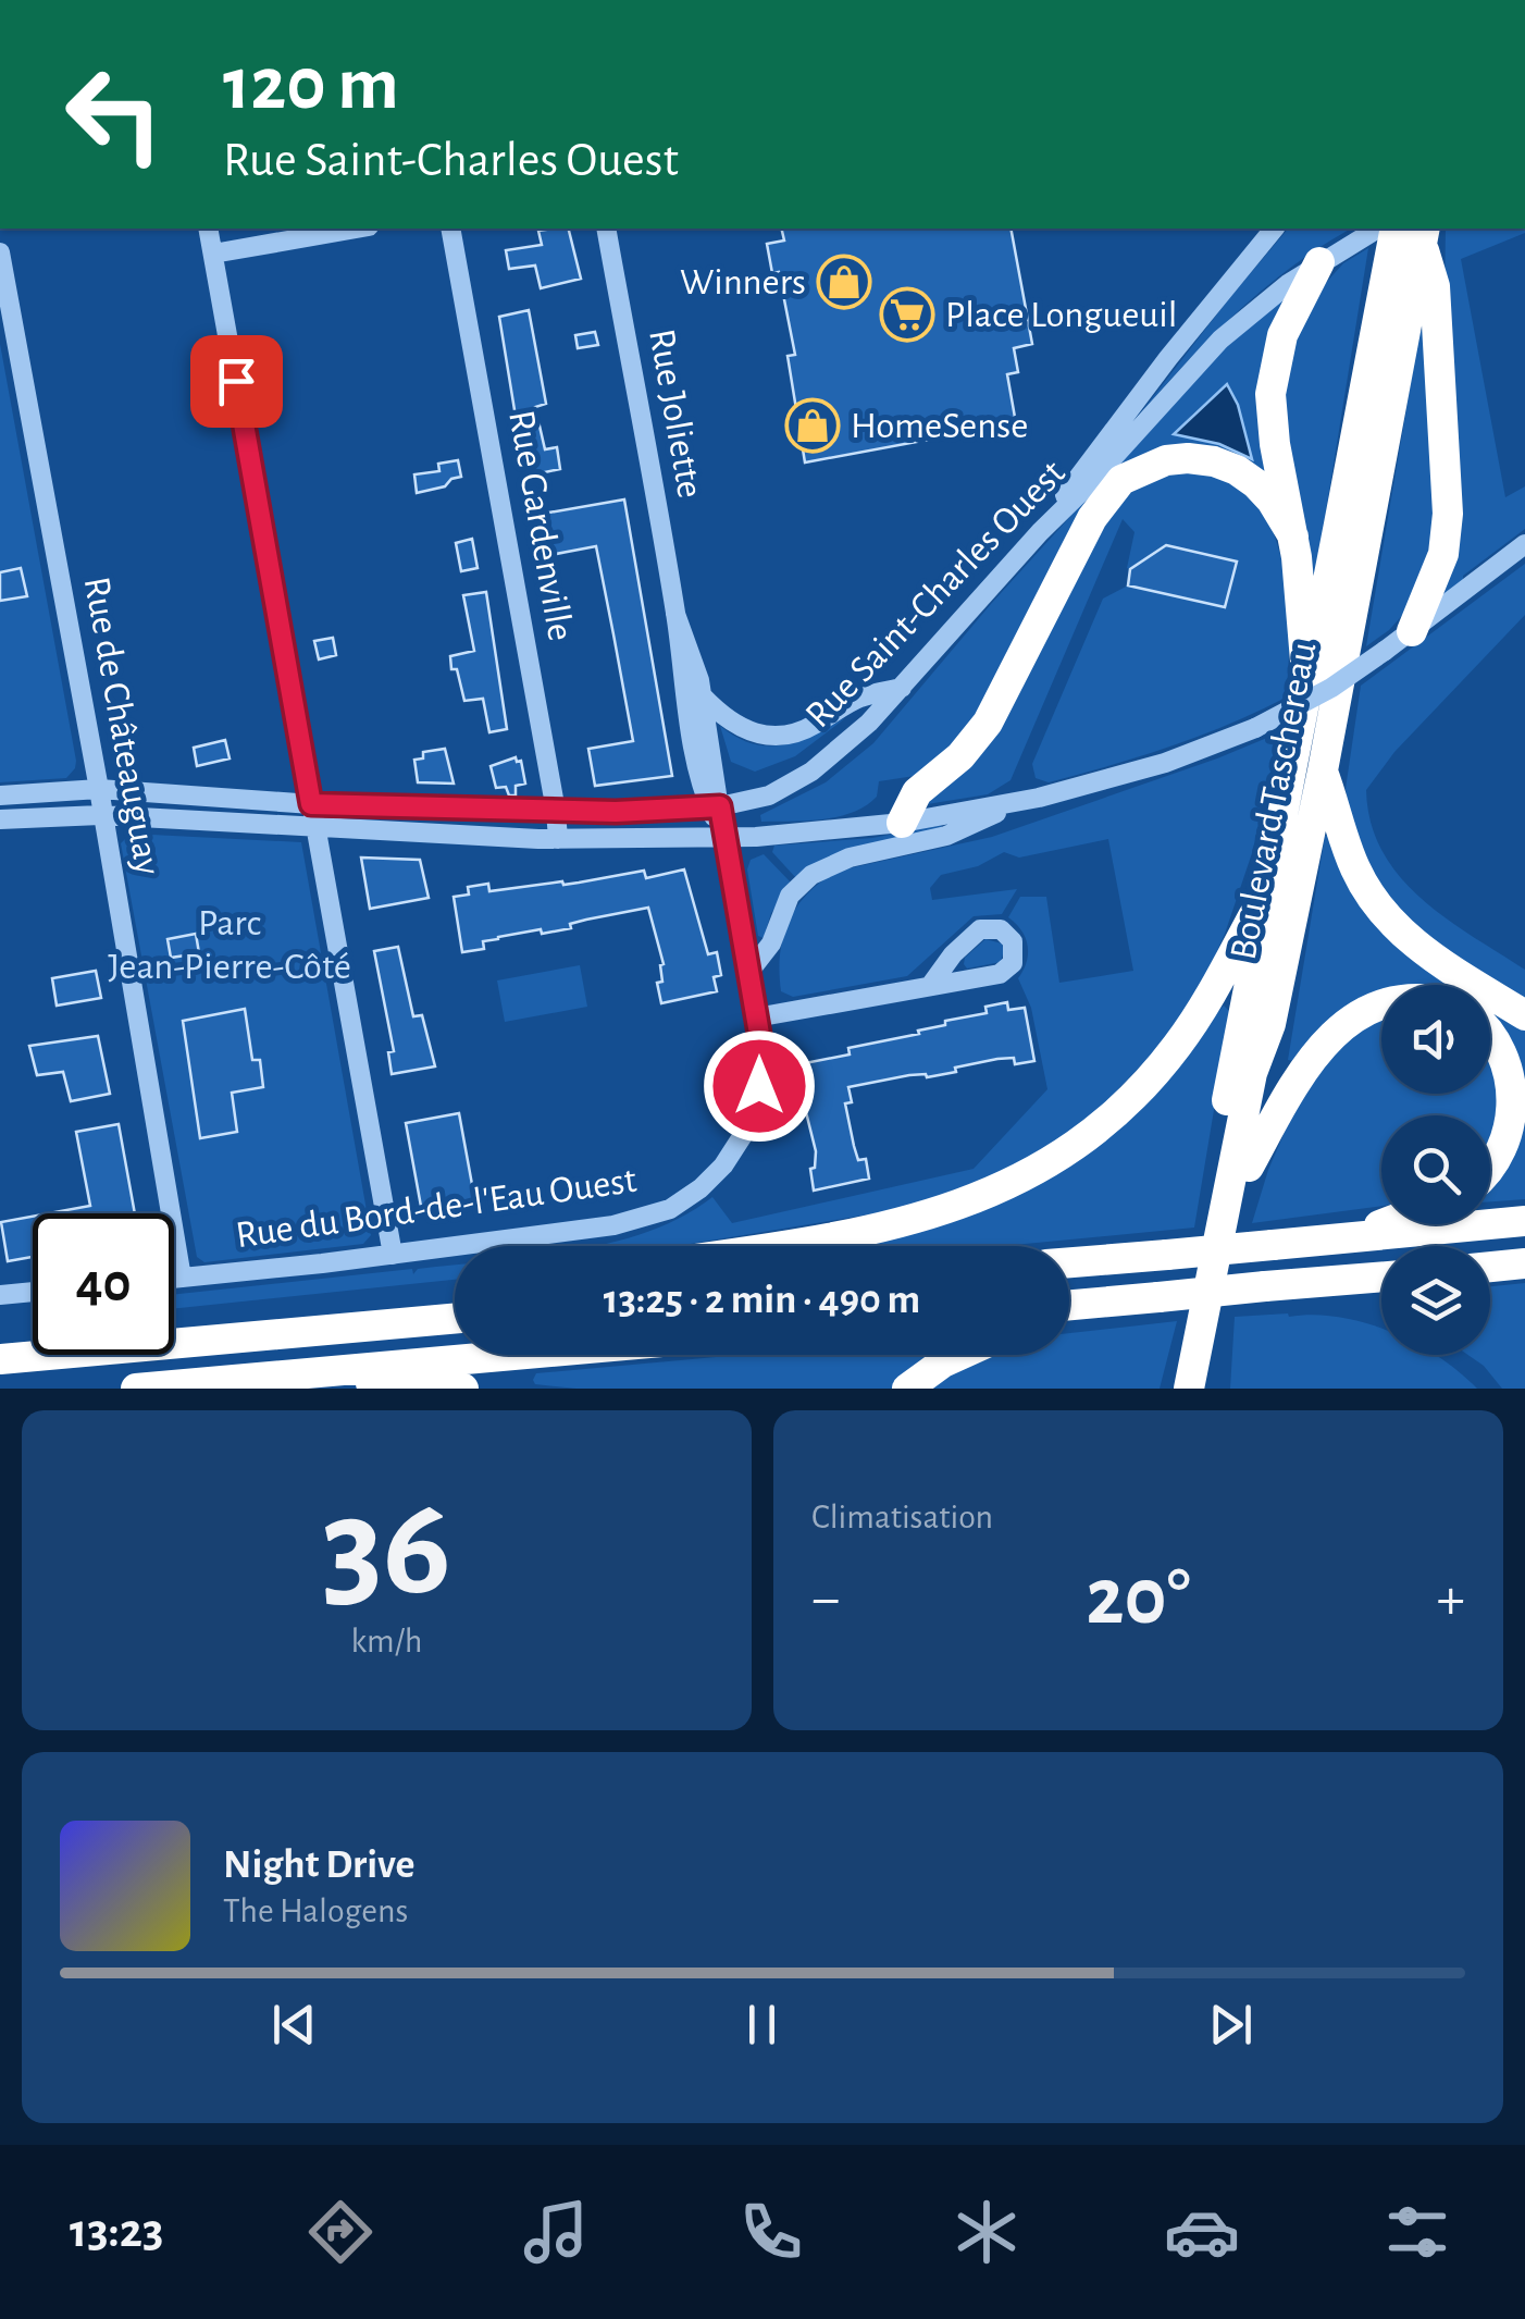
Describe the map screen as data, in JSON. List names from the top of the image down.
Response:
{
  "streets": {
    "highway": ["Boulevard Taschereau"],
    "street": [
      "Rue Joliette",
      "Rue Gardenville",
      "Rue Saint-Charles Ouest",
      "Rue de Châteauguay",
      "Rue du Bord-de-l'Eau Ouest"
    ]
  },
  "crossings": [
    ["Rue Joliette", "Rue Saint-Charles Ouest"],
    ["Rue Joliette", "Rue du Bord-de-l'Eau Ouest"],
    ["Rue Gardenville", "Rue Saint-Charles Ouest"],
    ["Rue Saint-Charles Ouest", "Rue de Châteauguay"],
    ["Rue de Châteauguay", "Rue du Bord-de-l'Eau Ouest"]
  ],
  "parks": ["Parc Jean-Pierre-Côté"],
  "places": {
    "shop": ["Winners", "HomeSense"],
    "supermarket": ["Place Longueuil"]
  },
  "page": {
    "turn": ["120 m", "Rue Saint-Charles Ouest"],
    "limit": "40",
    "trip": "13:25 · 2 min · 490 m",
    "tile": [
      ["36", "km/h"],
      "Climatisation"
    ],
    "heat": ["−", "20°", "+"],
    "song": ["Night Drive", "The Halogens"],
    "tabs": "13:23"
  }
}
